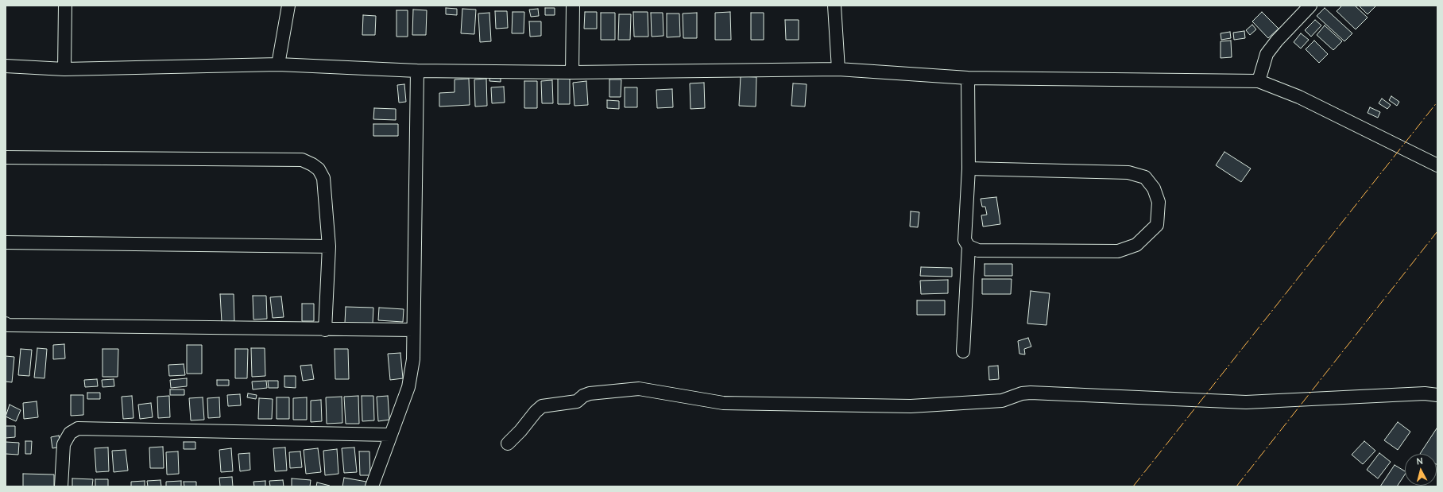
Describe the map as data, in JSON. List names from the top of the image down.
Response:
{
  "north": "top"
}
